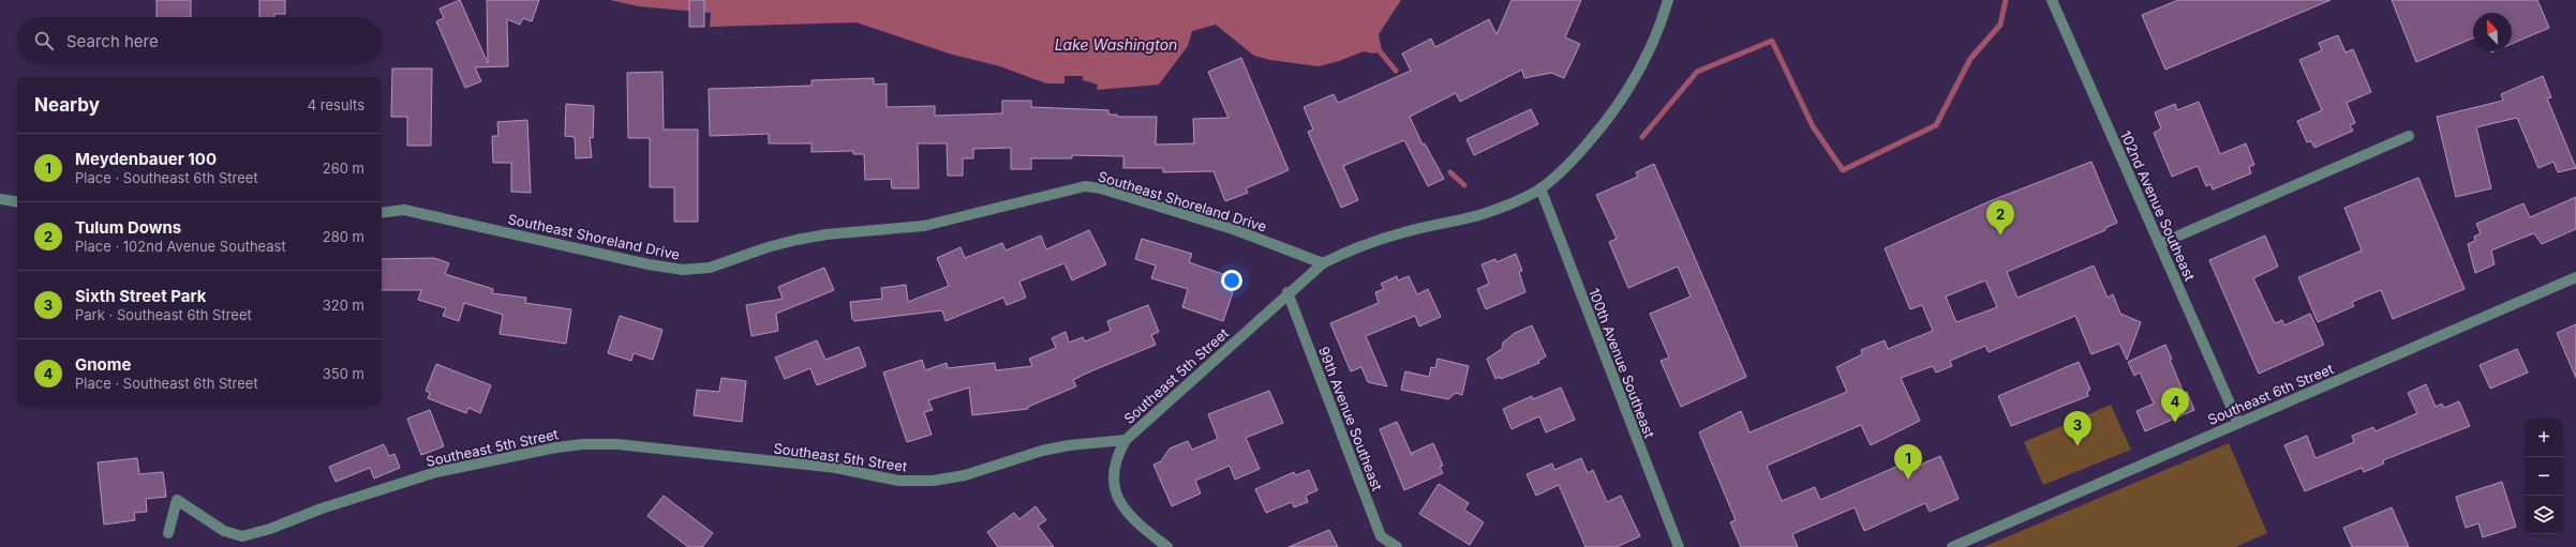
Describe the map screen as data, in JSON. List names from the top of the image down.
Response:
{
  "streets": {
    "street": [
      "Southeast Shoreland Drive",
      "102nd Avenue Southeast",
      "100th Avenue Southeast",
      "Southeast 5th Street",
      "Southeast 6th Street",
      "99th Avenue Southeast"
    ]
  },
  "crossings": [
    ["Southeast Shoreland Drive", "Southeast 5th Street"],
    ["102nd Avenue Southeast", "Southeast 6th Street"],
    ["100th Avenue Southeast", "Southeast 5th Street"],
    ["Southeast 5th Street", "99th Avenue Southeast"]
  ],
  "water": ["Lake Washington"],
  "north": "top left",
  "page": {
    "search": "Search here",
    "heading": ["Nearby", "4 results"],
    "list": [
      {
        "mark": "1",
        "name": "Meydenbauer 100",
        "note": "Place · Southeast 6th Street",
        "value": "260 m"
      },
      {
        "mark": "2",
        "name": "Tulum Downs",
        "note": "Place · 102nd Avenue Southeast",
        "value": "280 m"
      },
      {
        "mark": "3",
        "name": "Sixth Street Park",
        "note": "Park · Southeast 6th Street",
        "value": "320 m"
      },
      {
        "mark": "4",
        "name": "Gnome",
        "note": "Place · Southeast 6th Street",
        "value": "350 m"
      }
    ],
    "pins": [
      "2",
      "4",
      "3",
      "1"
    ],
    "map_buttons": ["+", "−"]
  }
}
